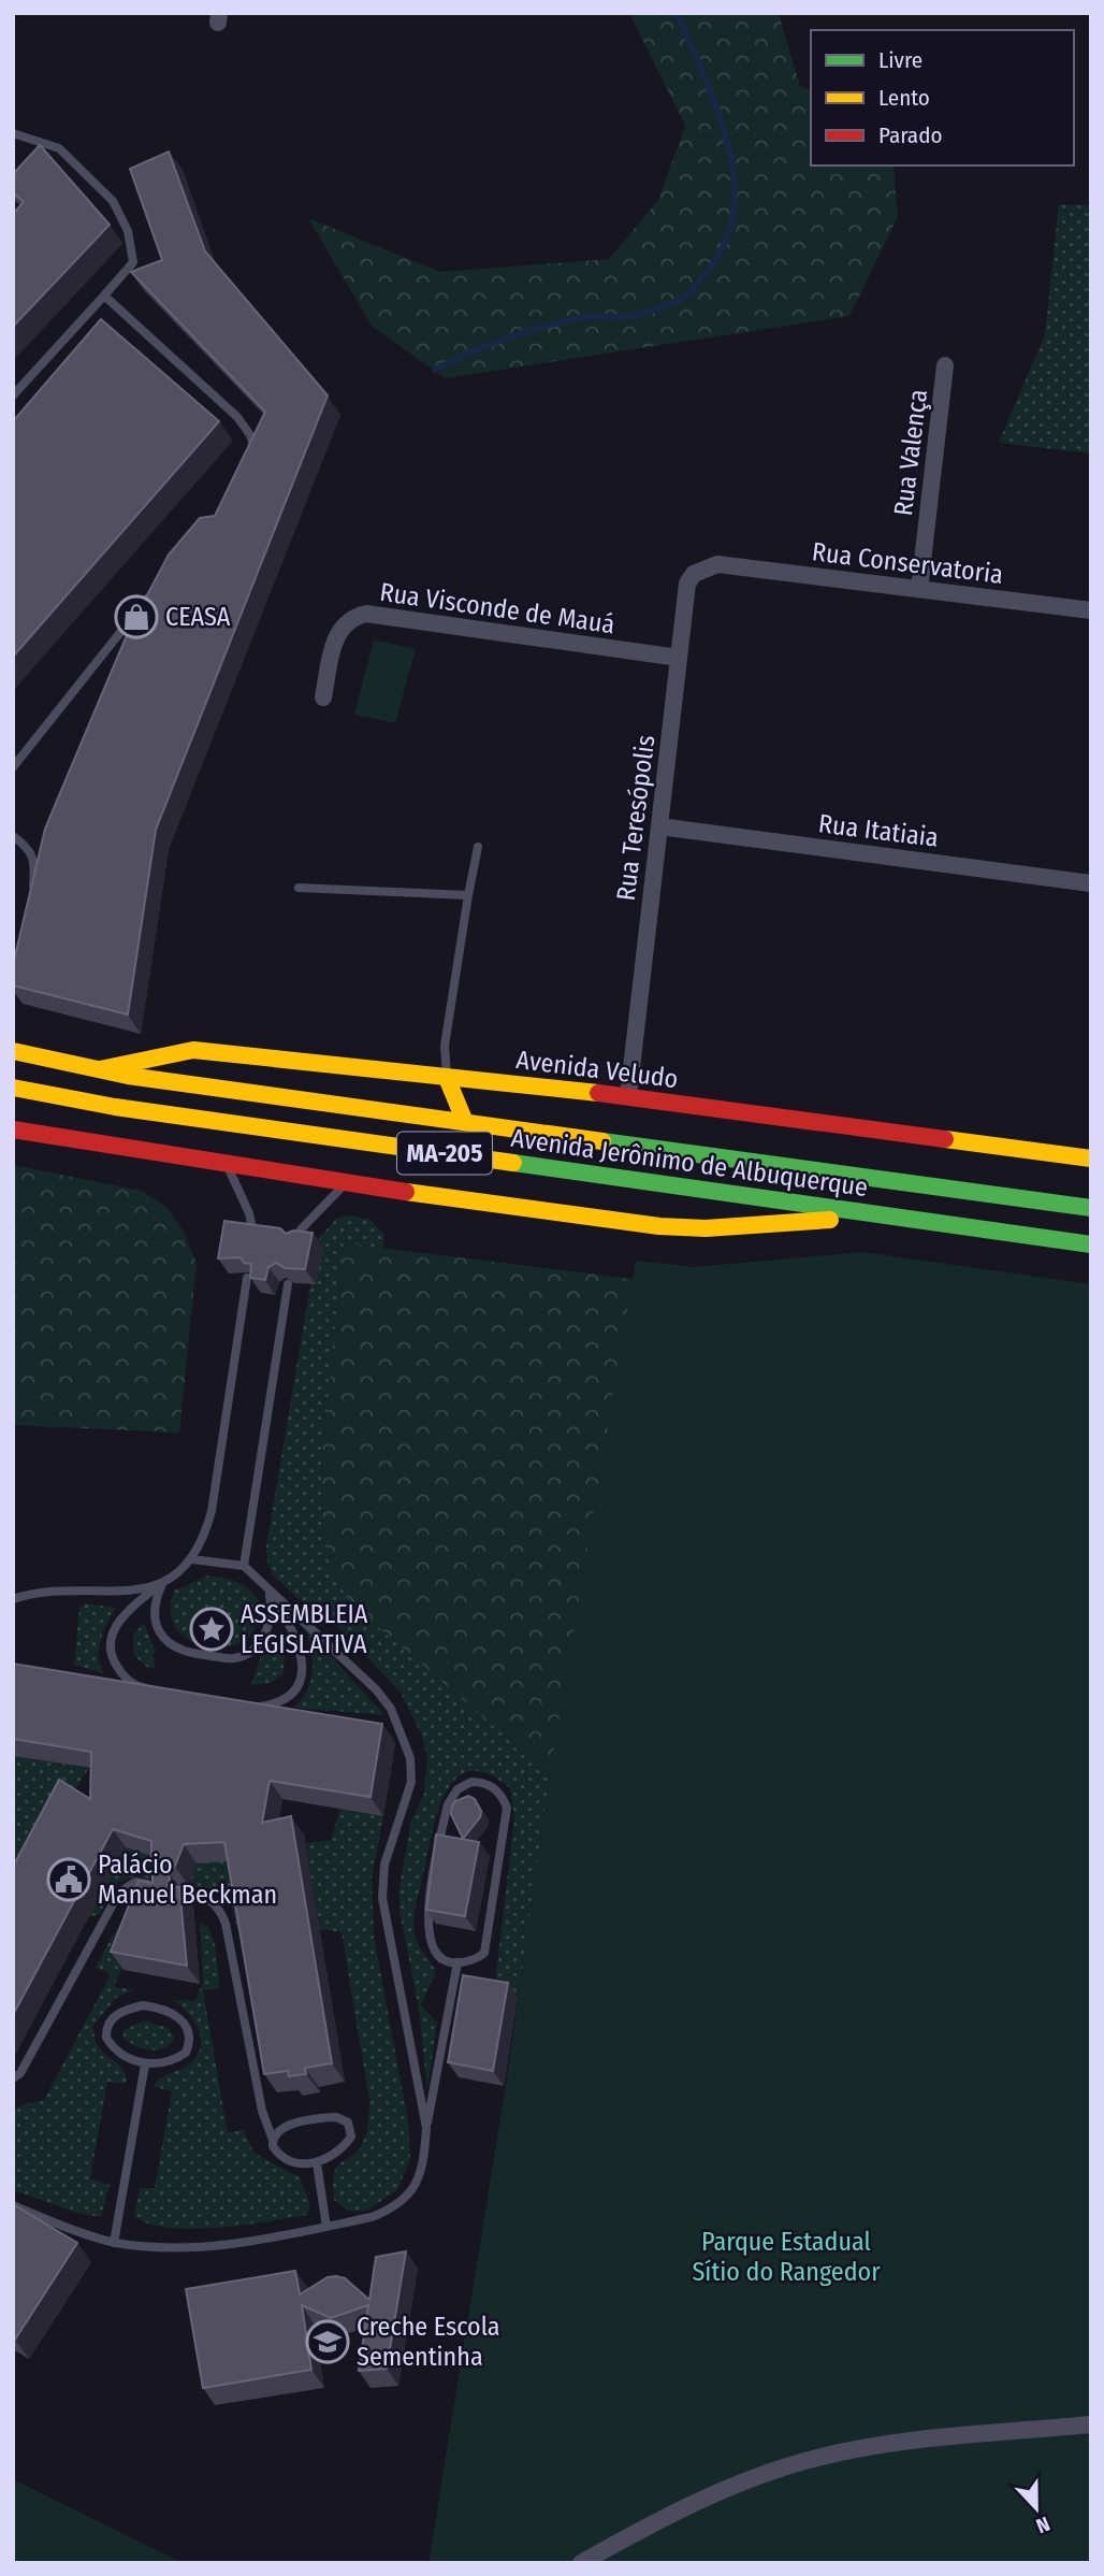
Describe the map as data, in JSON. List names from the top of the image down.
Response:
{
  "streets": {
    "main road": ["Avenida Veludo", "MA-205", "Avenida Jerônimo de Albuquerque"],
    "street": [
      "Rua Valença",
      "Rua Conservatoria",
      "Rua Visconde de Mauá",
      "Rua Teresópolis",
      "Rua Itatiaia"
    ]
  },
  "crossings": [
    ["Rua Valença", "Rua Conservatoria"],
    ["Rua Conservatoria", "Rua Teresópolis"],
    ["Rua Visconde de Mauá", "Rua Teresópolis"],
    ["Rua Teresópolis", "Rua Itatiaia"],
    ["Rua Teresópolis", "Avenida Veludo"],
    ["Avenida Veludo", "Avenida Jerônimo de Albuquerque"]
  ],
  "parks": ["Parque Estadual Sítio do Rangedor"],
  "places": {
    "shop": ["CEASA"],
    "place": ["ASSEMBLEIA LEGISLATIVA"],
    "public building": ["Palácio Manuel Beckman"],
    "school or university": ["Creche Escola Sementinha"]
  },
  "legend": ["Livre", "Lento", "Parado"],
  "north": "bottom"
}
